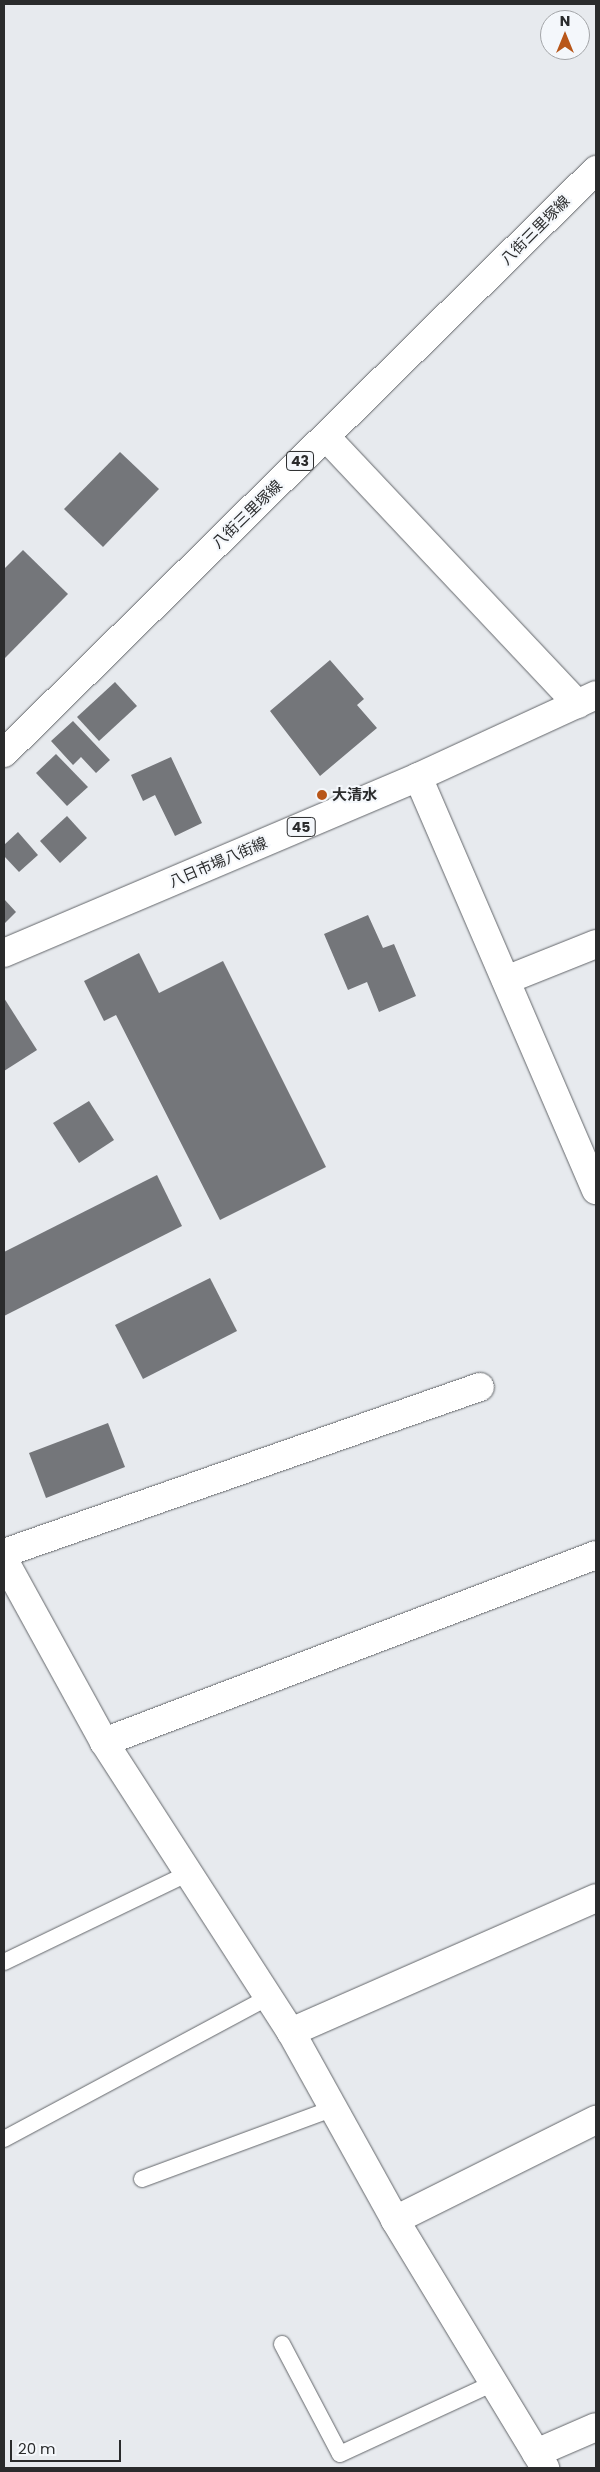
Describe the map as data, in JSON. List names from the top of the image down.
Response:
{
  "streets": {
    "street": [
      "八街三里塚線",
      "43",
      "45",
      "八日市場八街線"
    ]
  },
  "places": ["大清水"],
  "scale_bar": "20 m",
  "north": "top"
}
